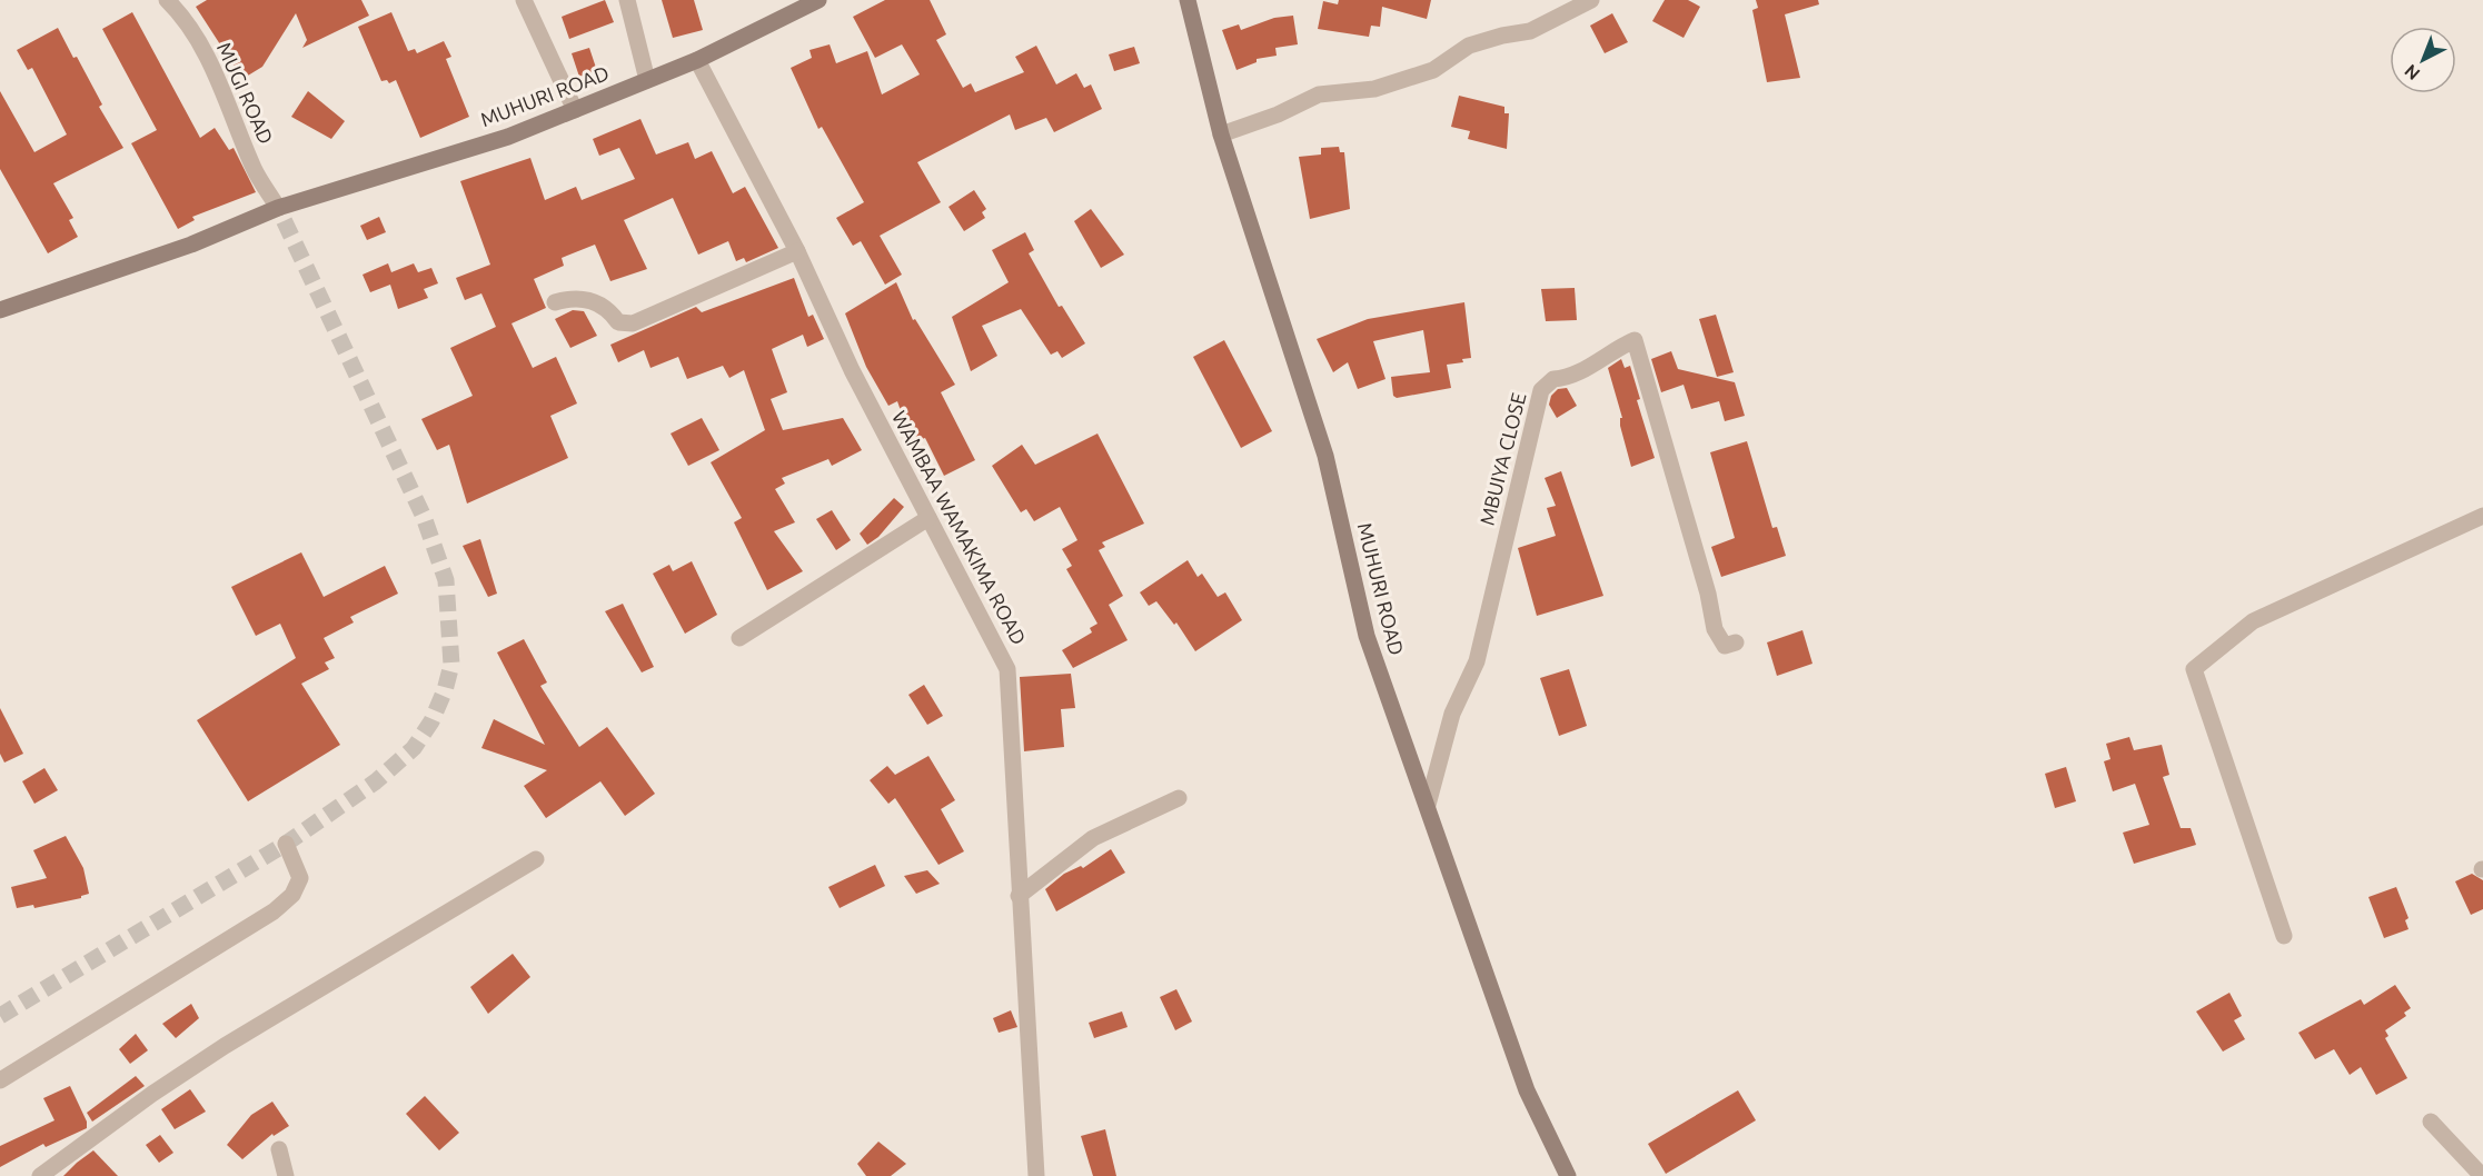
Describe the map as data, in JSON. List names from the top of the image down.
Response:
{
  "streets": {
    "main road": ["MUHURI ROAD"],
    "street": ["MUGI ROAD", "MBUIYA CLOSE", "WAMBAA WAMAKIMA ROAD"]
  },
  "crossings": [
    ["MUGI ROAD", "MUHURI ROAD"],
    ["MUHURI ROAD", "MBUIYA CLOSE"],
    ["MUHURI ROAD", "WAMBAA WAMAKIMA ROAD"]
  ],
  "north": "bottom left"
}
